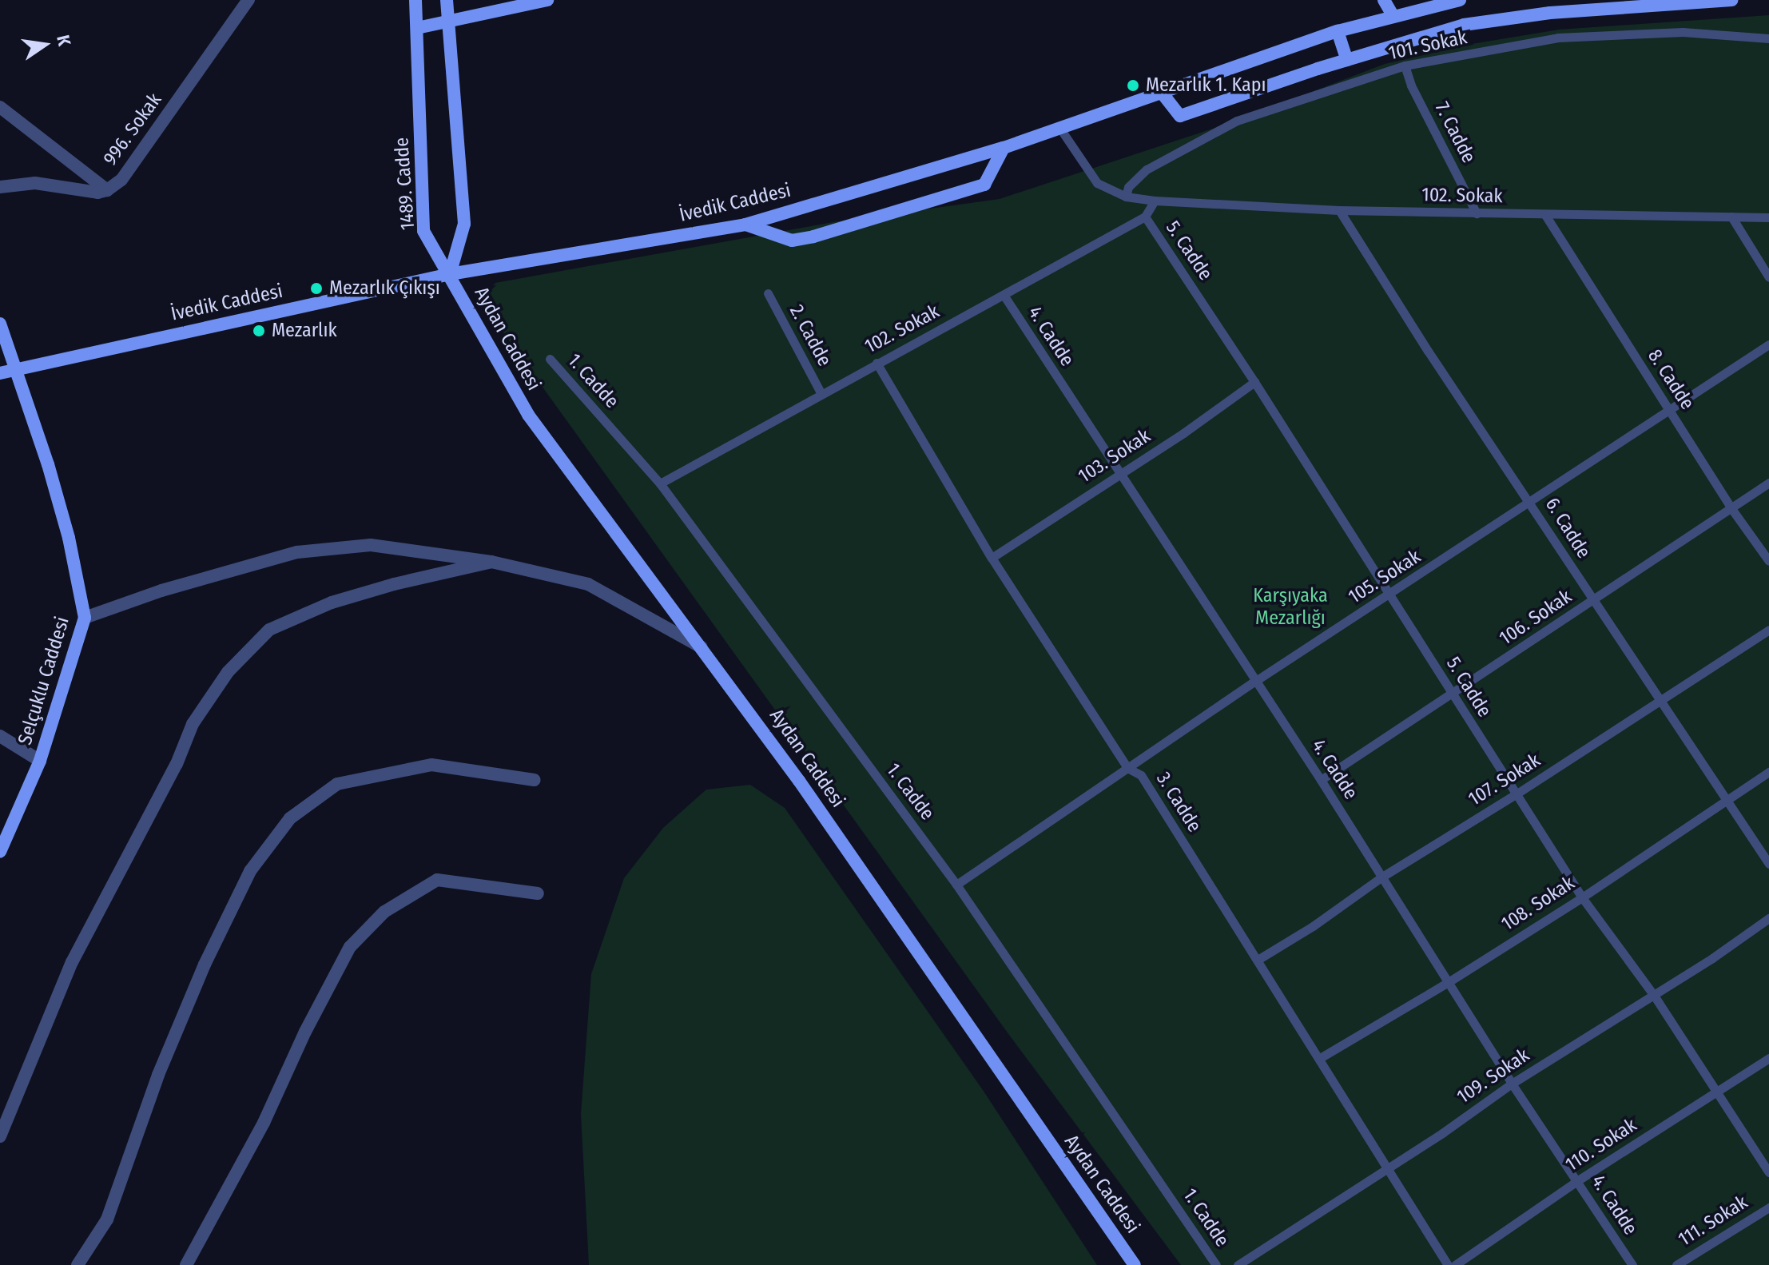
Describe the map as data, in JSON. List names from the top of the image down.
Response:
{
  "streets": {
    "street": [
      "996. Sokak",
      "1489. Cadde",
      "İvedik Caddesi",
      "Aydan Caddesi",
      "Selçuklu Caddesi"
    ],
    "lane": [
      "101. Sokak",
      "7. Cadde",
      "102. Sokak",
      "5. Cadde",
      "2. Cadde",
      "4. Cadde",
      "8. Cadde",
      "1. Cadde",
      "103. Sokak",
      "6. Cadde",
      "105. Sokak",
      "106. Sokak",
      "107. Sokak",
      "3. Cadde",
      "108. Sokak",
      "109. Sokak",
      "110. Sokak",
      "111. Sokak"
    ]
  },
  "crossings": [
    ["101. Sokak", "7. Cadde"],
    ["101. Sokak", "102. Sokak"],
    ["7. Cadde", "102. Sokak"],
    ["1489. Cadde", "İvedik Caddesi"],
    ["1489. Cadde", "Aydan Caddesi"],
    ["102. Sokak", "İvedik Caddesi"],
    ["102. Sokak", "5. Cadde"],
    ["102. Sokak", "2. Cadde"],
    ["102. Sokak", "4. Cadde"],
    ["102. Sokak", "8. Cadde"],
    ["102. Sokak", "1. Cadde"],
    ["102. Sokak", "6. Cadde"],
    ["102. Sokak", "3. Cadde"],
    ["İvedik Caddesi", "Aydan Caddesi"],
    ["İvedik Caddesi", "Selçuklu Caddesi"],
    ["5. Cadde", "103. Sokak"],
    ["5. Cadde", "105. Sokak"],
    ["5. Cadde", "106. Sokak"],
    ["5. Cadde", "107. Sokak"],
    ["5. Cadde", "108. Sokak"],
    ["5. Cadde", "109. Sokak"],
    ["5. Cadde", "110. Sokak"],
    ["4. Cadde", "103. Sokak"],
    ["4. Cadde", "105. Sokak"],
    ["4. Cadde", "106. Sokak"],
    ["4. Cadde", "107. Sokak"],
    ["4. Cadde", "108. Sokak"],
    ["4. Cadde", "109. Sokak"],
    ["4. Cadde", "110. Sokak"],
    ["8. Cadde", "105. Sokak"],
    ["8. Cadde", "106. Sokak"],
    ["1. Cadde", "105. Sokak"],
    ["103. Sokak", "3. Cadde"],
    ["6. Cadde", "105. Sokak"],
    ["6. Cadde", "106. Sokak"],
    ["6. Cadde", "107. Sokak"],
    ["6. Cadde", "108. Sokak"],
    ["105. Sokak", "3. Cadde"],
    ["107. Sokak", "3. Cadde"],
    ["3. Cadde", "108. Sokak"],
    ["3. Cadde", "109. Sokak"]
  ],
  "parks": ["Karşıyaka Mezarlığı"],
  "places": ["Mezarlık 1. Kapı", "Mezarlık Çıkışı", "Mezarlık"],
  "north": "right"
}
